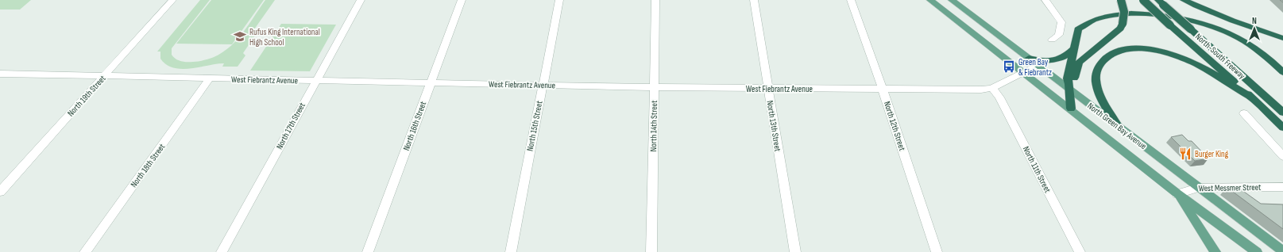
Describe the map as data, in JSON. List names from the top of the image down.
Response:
{
  "streets": {
    "highway": ["North-South Freeway"],
    "main road": ["North Green Bay Avenue"],
    "street": [
      "West Fiebrantz Avenue",
      "North 19th Street",
      "North 17th Street",
      "North 16th Street",
      "North 15th Street",
      "North 14th Street",
      "North 13th Street",
      "North 12th Street",
      "North 18th Street",
      "North 11th Street",
      "West Messmer Street"
    ]
  },
  "crossings": [
    ["West Fiebrantz Avenue", "North 19th Street"],
    ["West Fiebrantz Avenue", "North 17th Street"],
    ["West Fiebrantz Avenue", "North 16th Street"],
    ["West Fiebrantz Avenue", "North 15th Street"],
    ["West Fiebrantz Avenue", "North 14th Street"],
    ["West Fiebrantz Avenue", "North 13th Street"],
    ["West Fiebrantz Avenue", "North 12th Street"],
    ["West Fiebrantz Avenue", "North Green Bay Avenue"],
    ["West Fiebrantz Avenue", "North 18th Street"],
    ["West Fiebrantz Avenue", "North 11th Street"],
    ["North Green Bay Avenue", "West Messmer Street"]
  ],
  "places": {
    "school or university": ["Rufus King International High School"],
    "bus stop": ["Green Bay & Fiebrantz"],
    "restaurant": ["Burger King"]
  },
  "north": "top"
}
